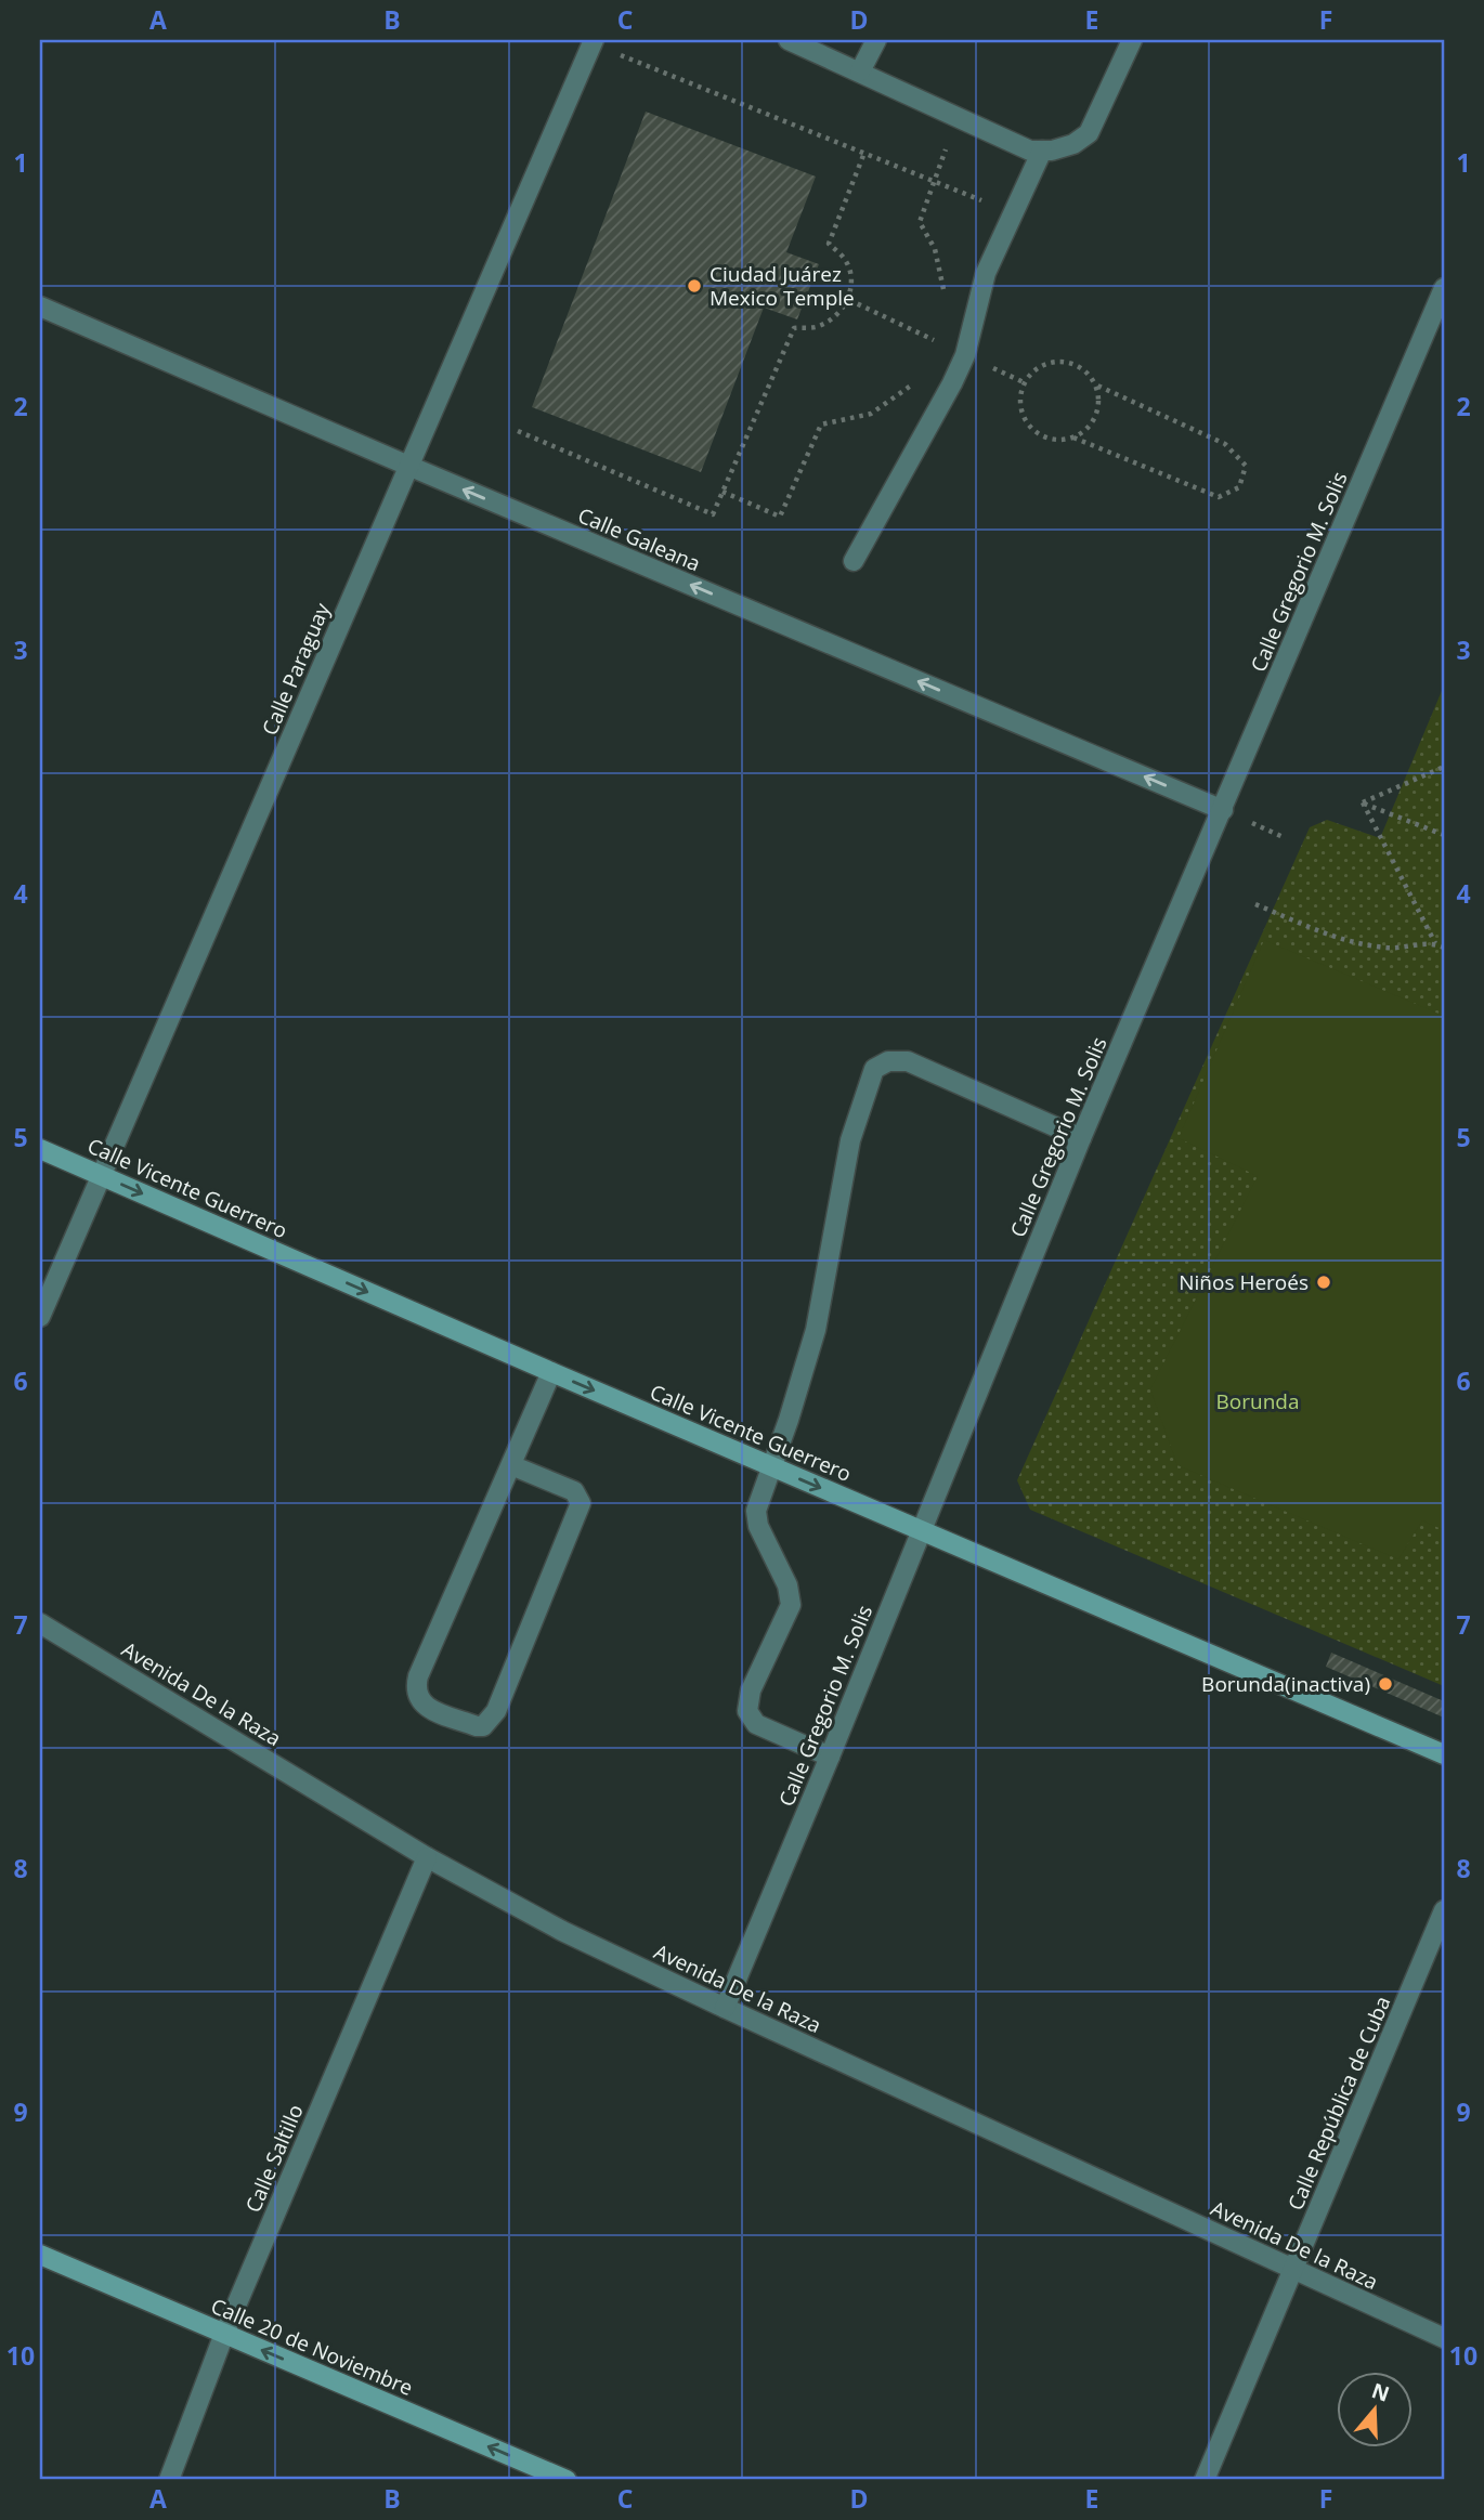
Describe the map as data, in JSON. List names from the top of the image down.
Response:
{
  "streets": {
    "main road": ["Calle Vicente Guerrero", "Calle 20 de Noviembre"],
    "street": [
      "Calle Galeana",
      "Calle Gregorio M. Solis",
      "Calle Paraguay",
      "Avenida De la Raza",
      "Calle República de Cuba",
      "Calle Saltillo"
    ]
  },
  "crossings": [
    ["Calle Galeana", "Calle Gregorio M. Solis"],
    ["Calle Galeana", "Calle Paraguay"],
    ["Calle Gregorio M. Solis", "Calle Vicente Guerrero"],
    ["Calle Gregorio M. Solis", "Avenida De la Raza"],
    ["Calle Paraguay", "Calle Vicente Guerrero"],
    ["Avenida De la Raza", "Calle República de Cuba"],
    ["Avenida De la Raza", "Calle Saltillo"],
    ["Calle Saltillo", "Calle 20 de Noviembre"]
  ],
  "one_way": ["Calle Galeana", "Calle Vicente Guerrero", "Calle 20 de Noviembre"],
  "parks": ["Borunda"],
  "places": ["Ciudad Juárez Mexico Temple", "Niños Heroés", "Borunda(inactiva)"],
  "north": "top",
  "grid": {
    "columns": [
      "A",
      "B",
      "C",
      "D",
      "E",
      "F"
    ],
    "rows": [
      "1",
      "2",
      "3",
      "4",
      "5",
      "6",
      "7",
      "8",
      "9",
      "10"
    ]
  }
}
